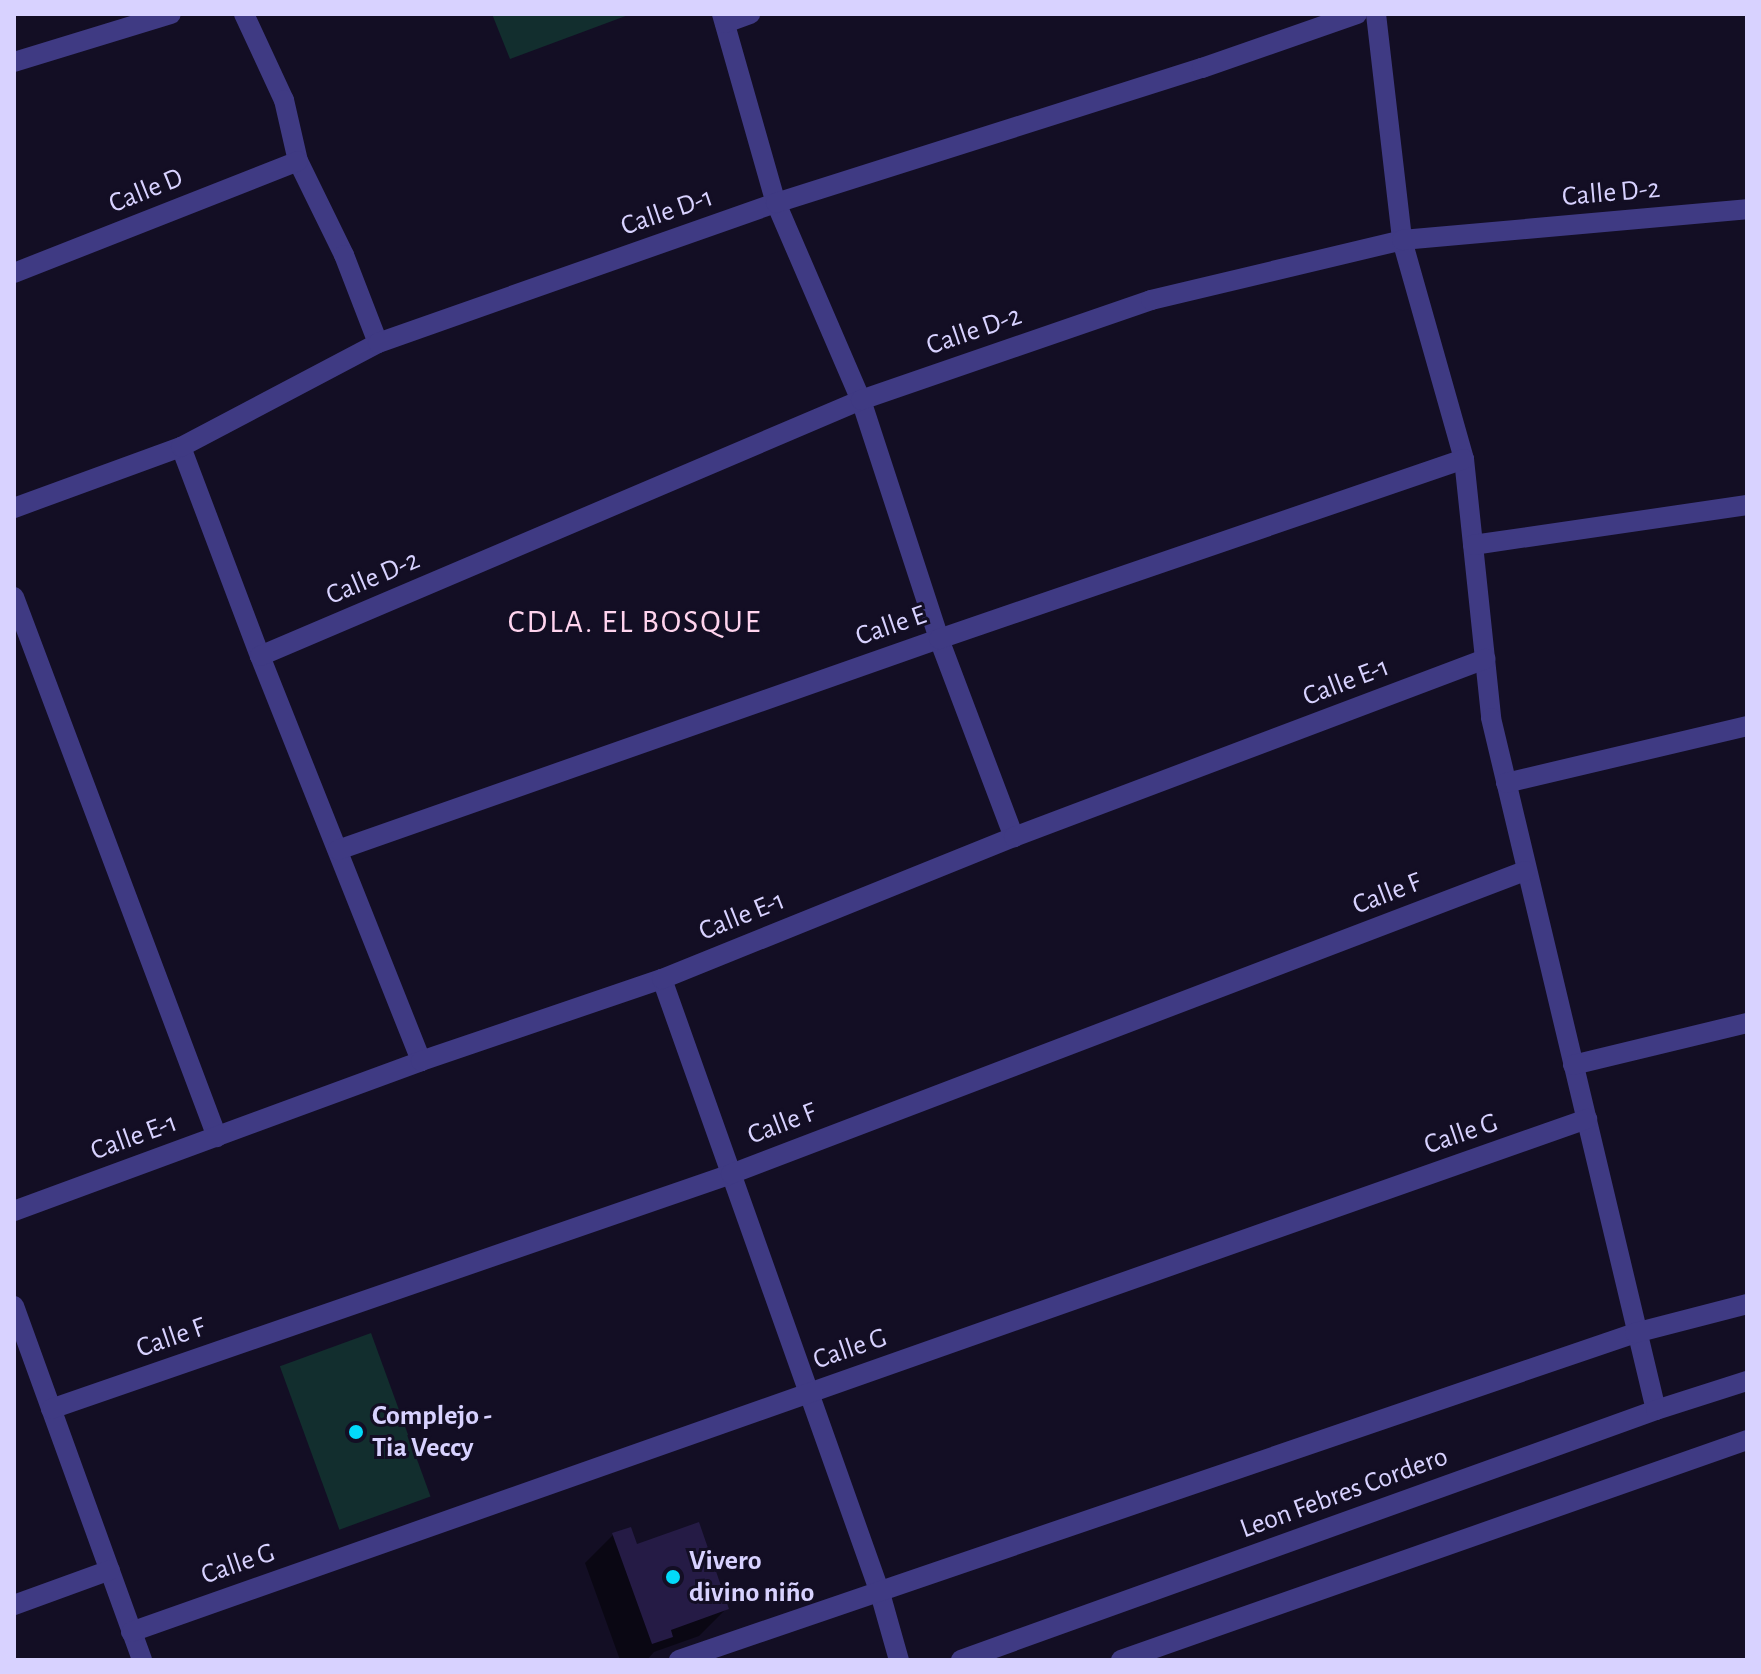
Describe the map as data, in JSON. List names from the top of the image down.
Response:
{
  "streets": {
    "street": [
      "Calle D",
      "Calle D-2",
      "Calle D-1",
      "Calle E",
      "Calle E-1",
      "Calle F",
      "Calle G",
      "Leon Febres Cordero"
    ]
  },
  "districts": ["CDLA. EL BOSQUE"],
  "places": ["Complejo - Tia Veccy", "Vivero divino niño"]
}
